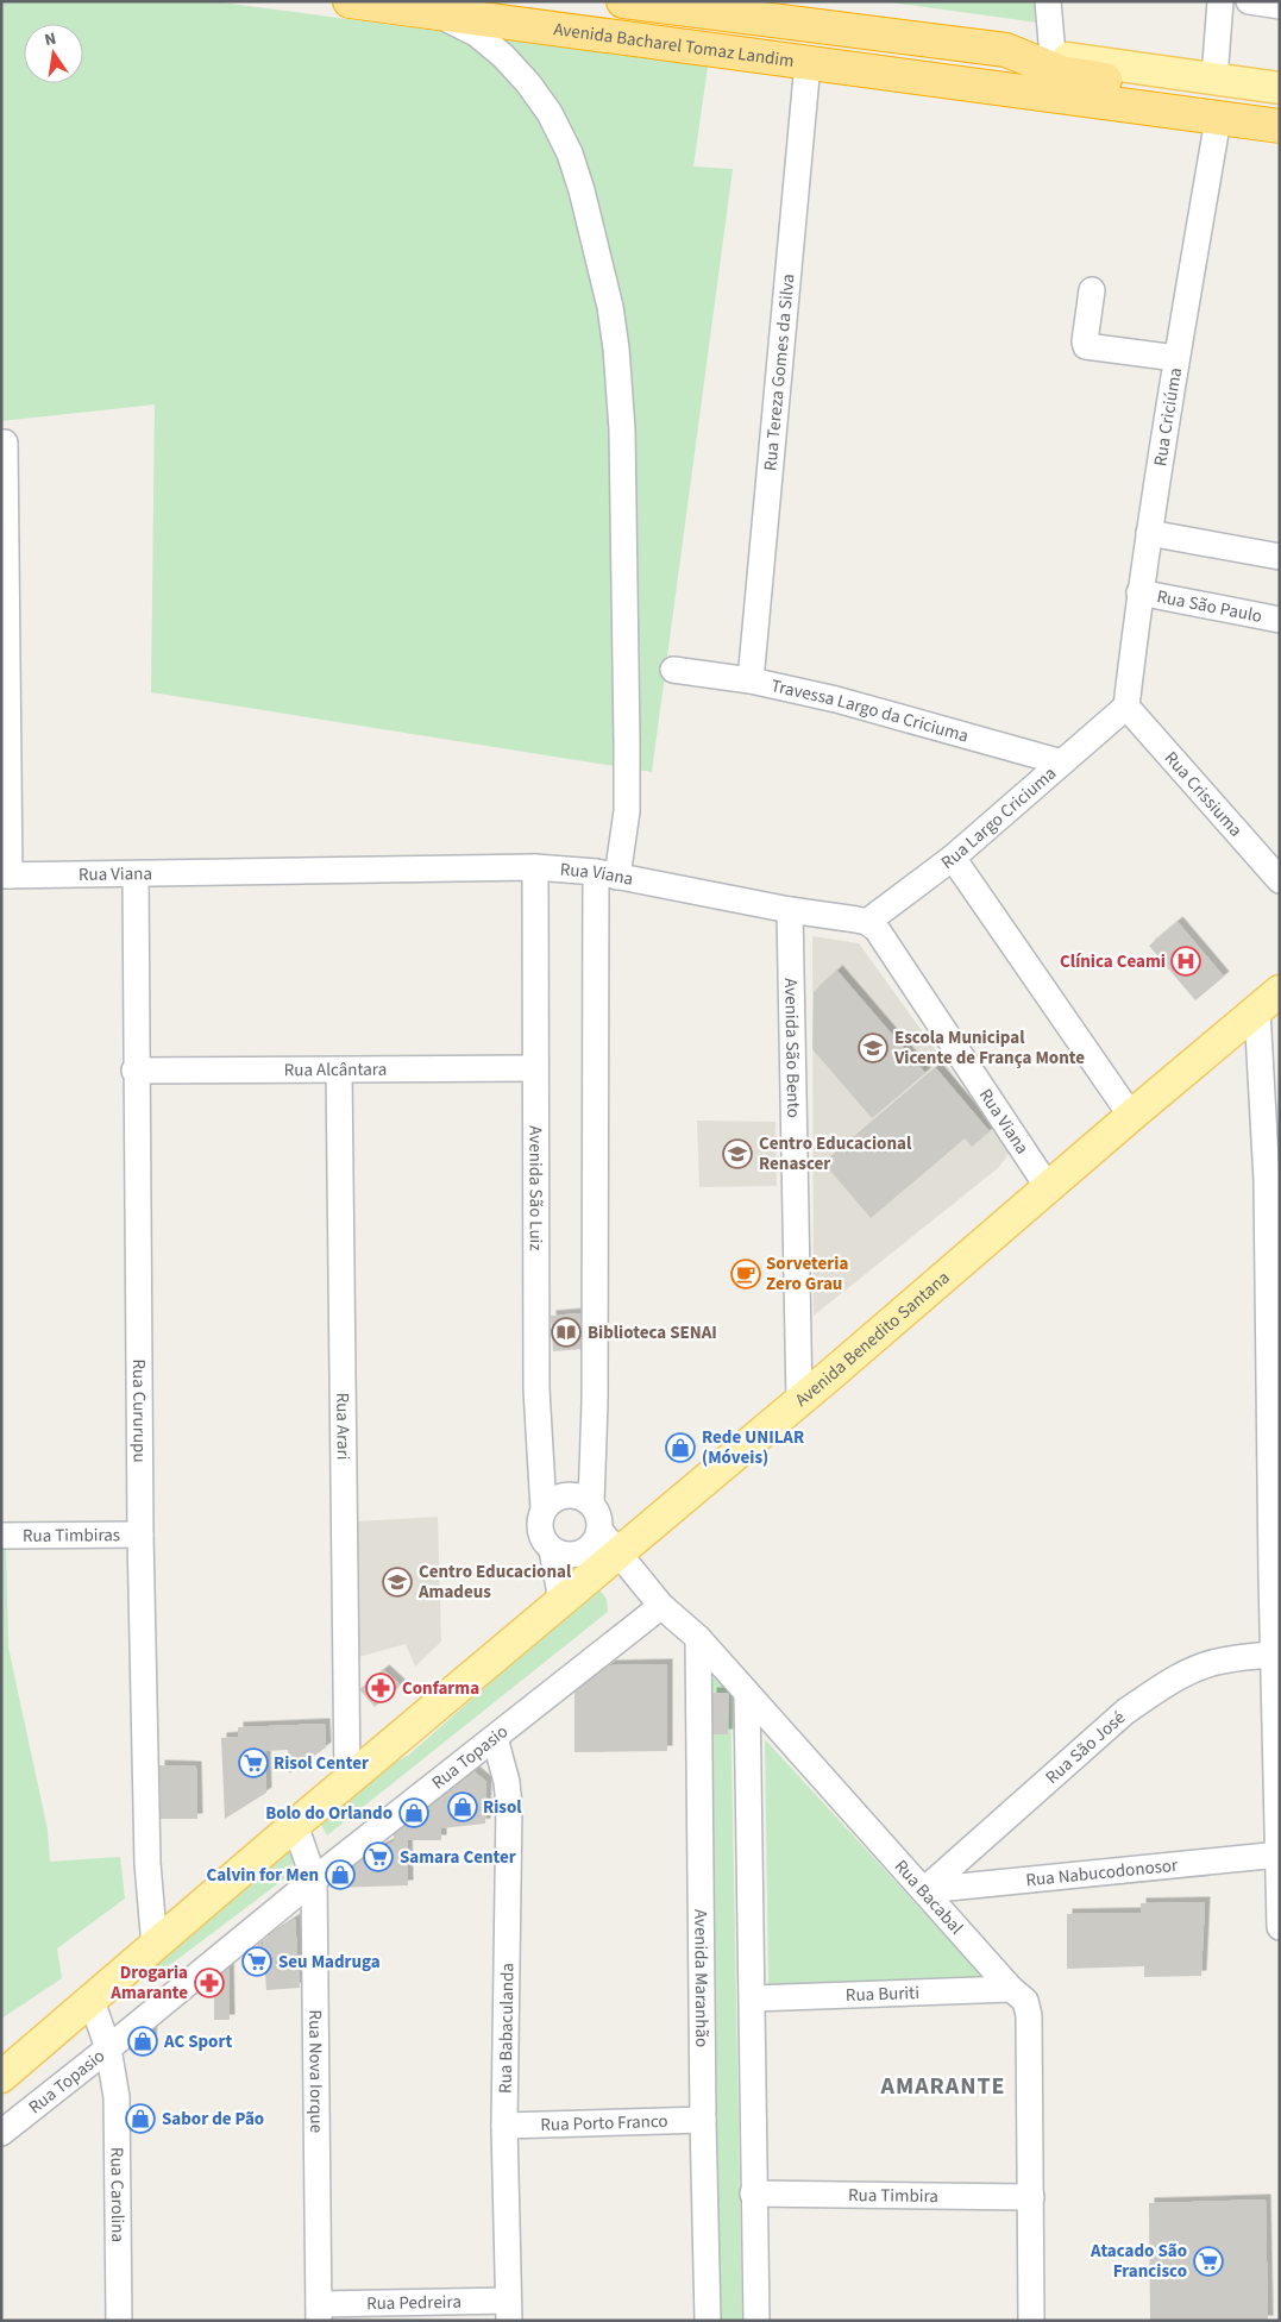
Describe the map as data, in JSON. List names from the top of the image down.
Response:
{
  "streets": {
    "highway": ["Avenida Bacharel Tomaz Landim"],
    "main road": ["Avenida Benedito Santana"],
    "street": [
      "Rua Tereza Gomes da Silva",
      "Rua Criciúma",
      "Rua São Paulo",
      "Travessa Largo da Criciuma",
      "Rua Crissiuma",
      "Rua Largo Criciuma",
      "Rua Viana",
      "Avenida São Bento",
      "Rua Alcântara",
      "Avenida São Luiz",
      "Rua Cururupu",
      "Rua Arari",
      "Rua Timbiras",
      "Rua São José",
      "Rua Topasio",
      "Rua Nabucodonosor",
      "Rua Bacabal",
      "Avenida Maranhão",
      "Rua Buriti",
      "Rua Babaculanda",
      "Rua Nova Iorque",
      "Rua Porto Franco",
      "Rua Carolina",
      "Rua Timbira",
      "Rua Pedreira"
    ]
  },
  "crossings": [
    ["Avenida Bacharel Tomaz Landim", "Rua Tereza Gomes da Silva"],
    ["Avenida Bacharel Tomaz Landim", "Rua Criciúma"],
    ["Rua Tereza Gomes da Silva", "Travessa Largo da Criciuma"],
    ["Rua Criciúma", "Rua São Paulo"],
    ["Rua Criciúma", "Rua Crissiuma"],
    ["Rua Criciúma", "Rua Largo Criciuma"],
    ["Travessa Largo da Criciuma", "Rua Largo Criciuma"],
    ["Rua Crissiuma", "Rua Largo Criciuma"],
    ["Rua Largo Criciuma", "Rua Viana"],
    ["Rua Viana", "Avenida São Bento"],
    ["Rua Viana", "Avenida São Luiz"],
    ["Rua Viana", "Avenida Benedito Santana"],
    ["Rua Viana", "Rua Cururupu"],
    ["Avenida São Bento", "Avenida Benedito Santana"],
    ["Rua Alcântara", "Avenida São Luiz"],
    ["Rua Alcântara", "Rua Cururupu"],
    ["Rua Alcântara", "Rua Arari"],
    ["Avenida Benedito Santana", "Rua Cururupu"],
    ["Avenida Benedito Santana", "Rua Arari"],
    ["Avenida Benedito Santana", "Rua Bacabal"],
    ["Avenida Benedito Santana", "Rua Nova Iorque"],
    ["Avenida Benedito Santana", "Rua Carolina"],
    ["Rua Cururupu", "Rua Timbiras"],
    ["Rua São José", "Rua Nabucodonosor"],
    ["Rua São José", "Rua Bacabal"],
    ["Rua Topasio", "Rua Bacabal"],
    ["Rua Topasio", "Rua Babaculanda"],
    ["Rua Topasio", "Rua Nova Iorque"],
    ["Rua Topasio", "Rua Carolina"],
    ["Rua Nabucodonosor", "Rua Bacabal"],
    ["Rua Bacabal", "Avenida Maranhão"],
    ["Rua Bacabal", "Rua Buriti"],
    ["Rua Bacabal", "Rua Timbira"],
    ["Avenida Maranhão", "Rua Porto Franco"],
    ["Rua Babaculanda", "Rua Porto Franco"],
    ["Rua Babaculanda", "Rua Pedreira"],
    ["Rua Nova Iorque", "Rua Pedreira"]
  ],
  "districts": ["AMARANTE"],
  "places": {
    "hospital": ["Clínica Ceami"],
    "school or university": ["Escola Municipal Vicente de França Monte", "Centro Educacional Renascer", "Centro Educacional Amadeus"],
    "cafe": ["Sorveteria Zero Grau"],
    "library": ["Biblioteca SENAI"],
    "shop": [
      "Rede UNILAR (Móveis)",
      "Risol",
      "Bolo do Orlando",
      "Calvin for Men",
      "AC Sport",
      "Sabor de Pão"
    ],
    "pharmacy": ["Confarma", "Drogaria Amarante"],
    "supermarket": [
      "Risol Center",
      "Samara Center",
      "Seu Madruga",
      "Atacado São Francisco"
    ]
  },
  "north": "top"
}
